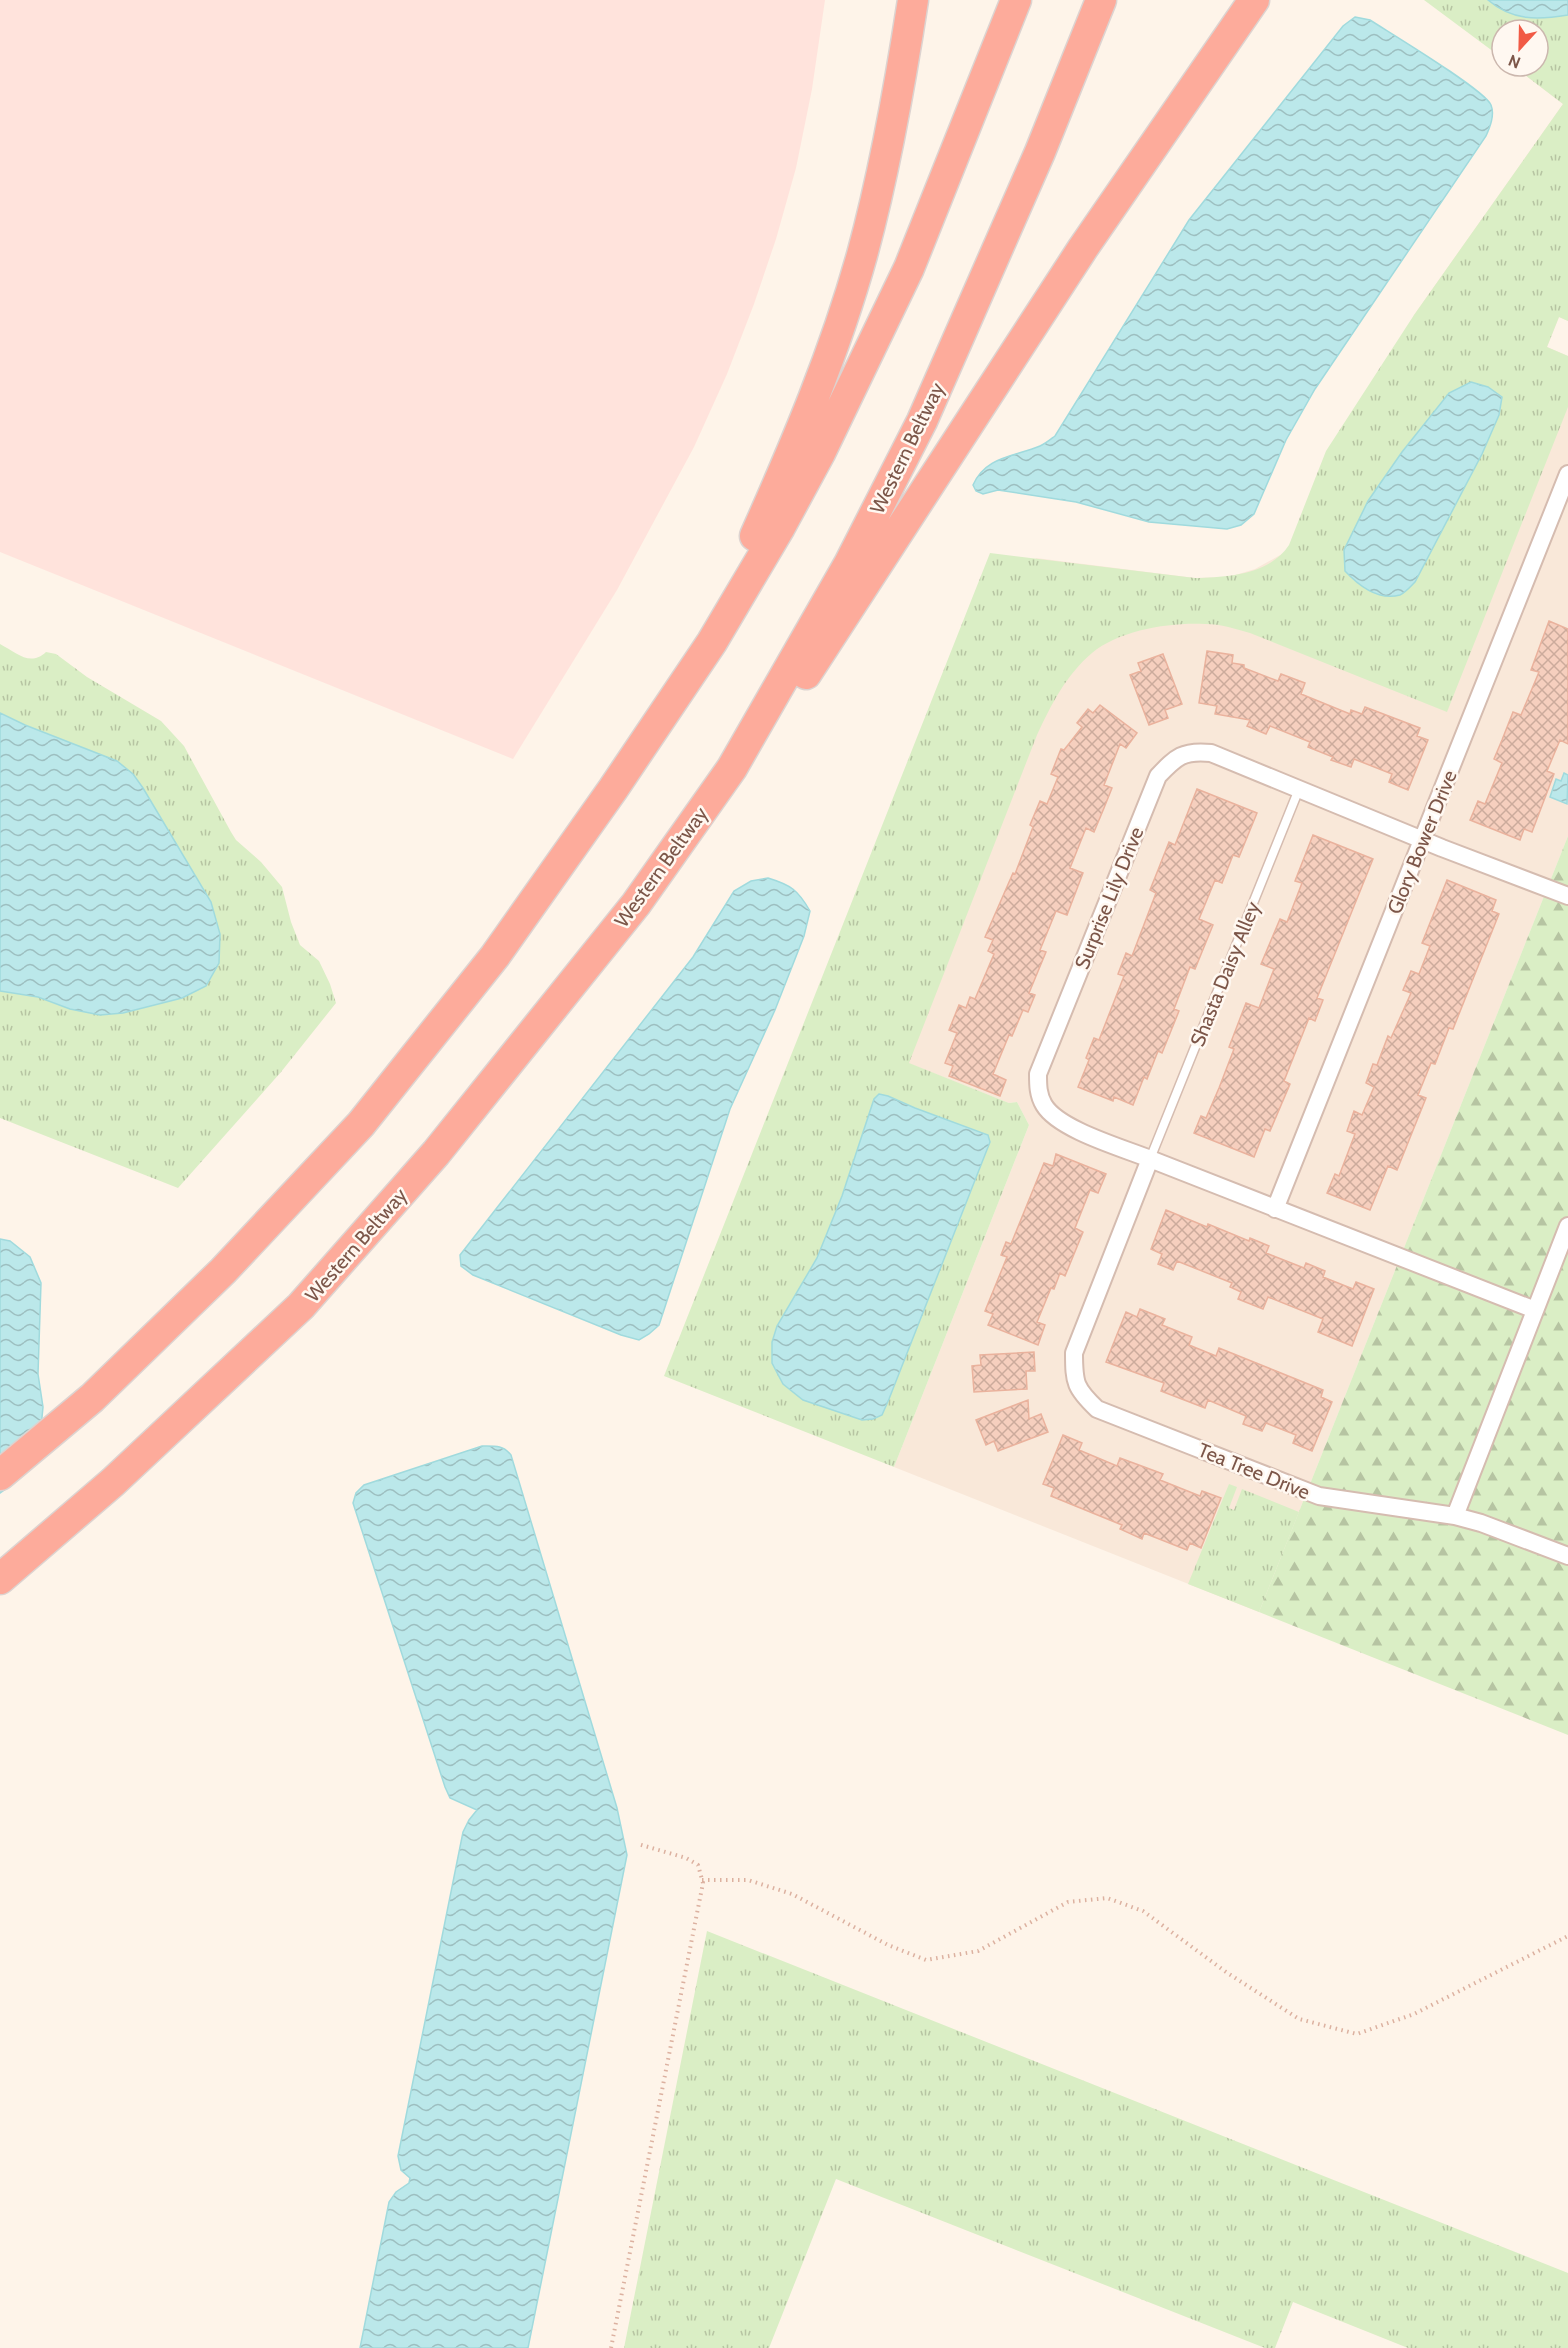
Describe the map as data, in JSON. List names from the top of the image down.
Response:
{
  "streets": {
    "highway": ["Western Beltway"],
    "street": ["Glory Bower Drive", "Surprise Lily Drive", "Tea Tree Drive"],
    "lane": ["Shasta Daisy Alley"]
  },
  "crossings": [
    ["Glory Bower Drive", "Surprise Lily Drive"],
    ["Surprise Lily Drive", "Shasta Daisy Alley"],
    ["Surprise Lily Drive", "Tea Tree Drive"],
    ["Shasta Daisy Alley", "Tea Tree Drive"]
  ],
  "north": "bottom"
}
